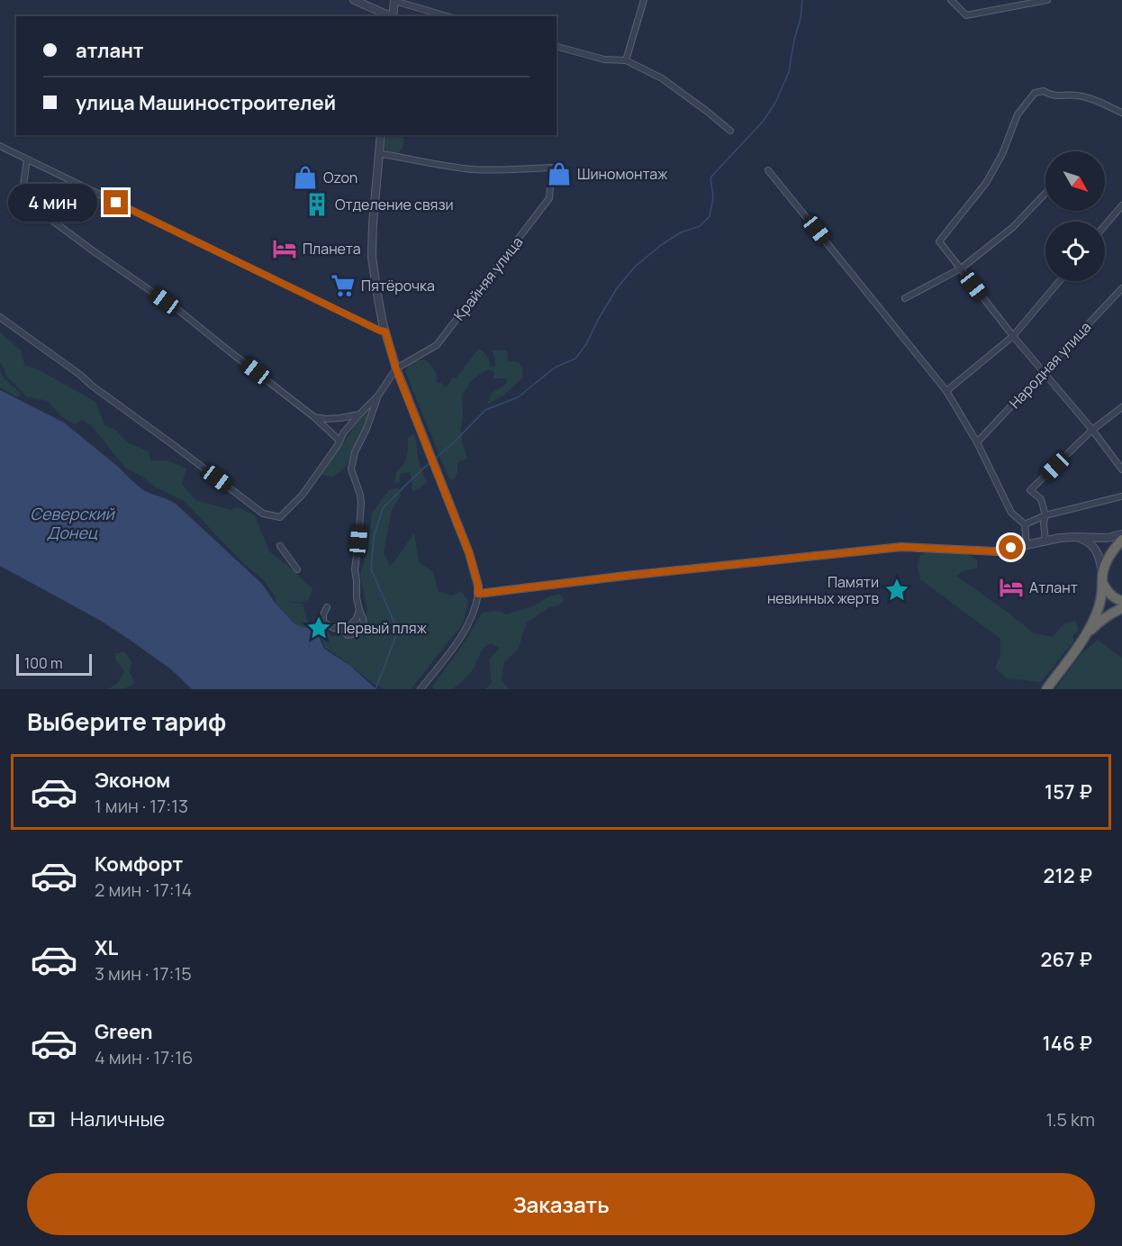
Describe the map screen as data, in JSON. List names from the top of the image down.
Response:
{
  "streets": {
    "street": ["Крайняя улица", "Народная улица"]
  },
  "water": ["Северский Донец"],
  "places": {
    "shop": ["Шиномонтаж", "Ozon"],
    "building": ["Отделение связи"],
    "hotel": ["Планета", "Атлант"],
    "supermarket": ["Пятёрочка"],
    "place": ["Памяти невинных жертв", "Первый пляж"]
  },
  "scale_bar": "100 m",
  "north": "bottom right",
  "page": {
    "banner": ["атлант", "улица Машиностроителей"],
    "bubble": "4 мин",
    "scale": "100 m",
    "heading": "Выберите тариф",
    "list": [
      {
        "name": "Эконом",
        "note": "1 мин · 17:13",
        "value": "157 ₽"
      },
      {
        "name": "Комфорт",
        "note": "2 мин · 17:14",
        "value": "212 ₽"
      },
      {
        "name": "XL",
        "note": "3 мин · 17:15",
        "value": "267 ₽"
      },
      {
        "name": "Green",
        "note": "4 мин · 17:16",
        "value": "146 ₽"
      }
    ],
    "pay": ["Наличные", "1.5 km"],
    "buttons": "Заказать"
  }
}
